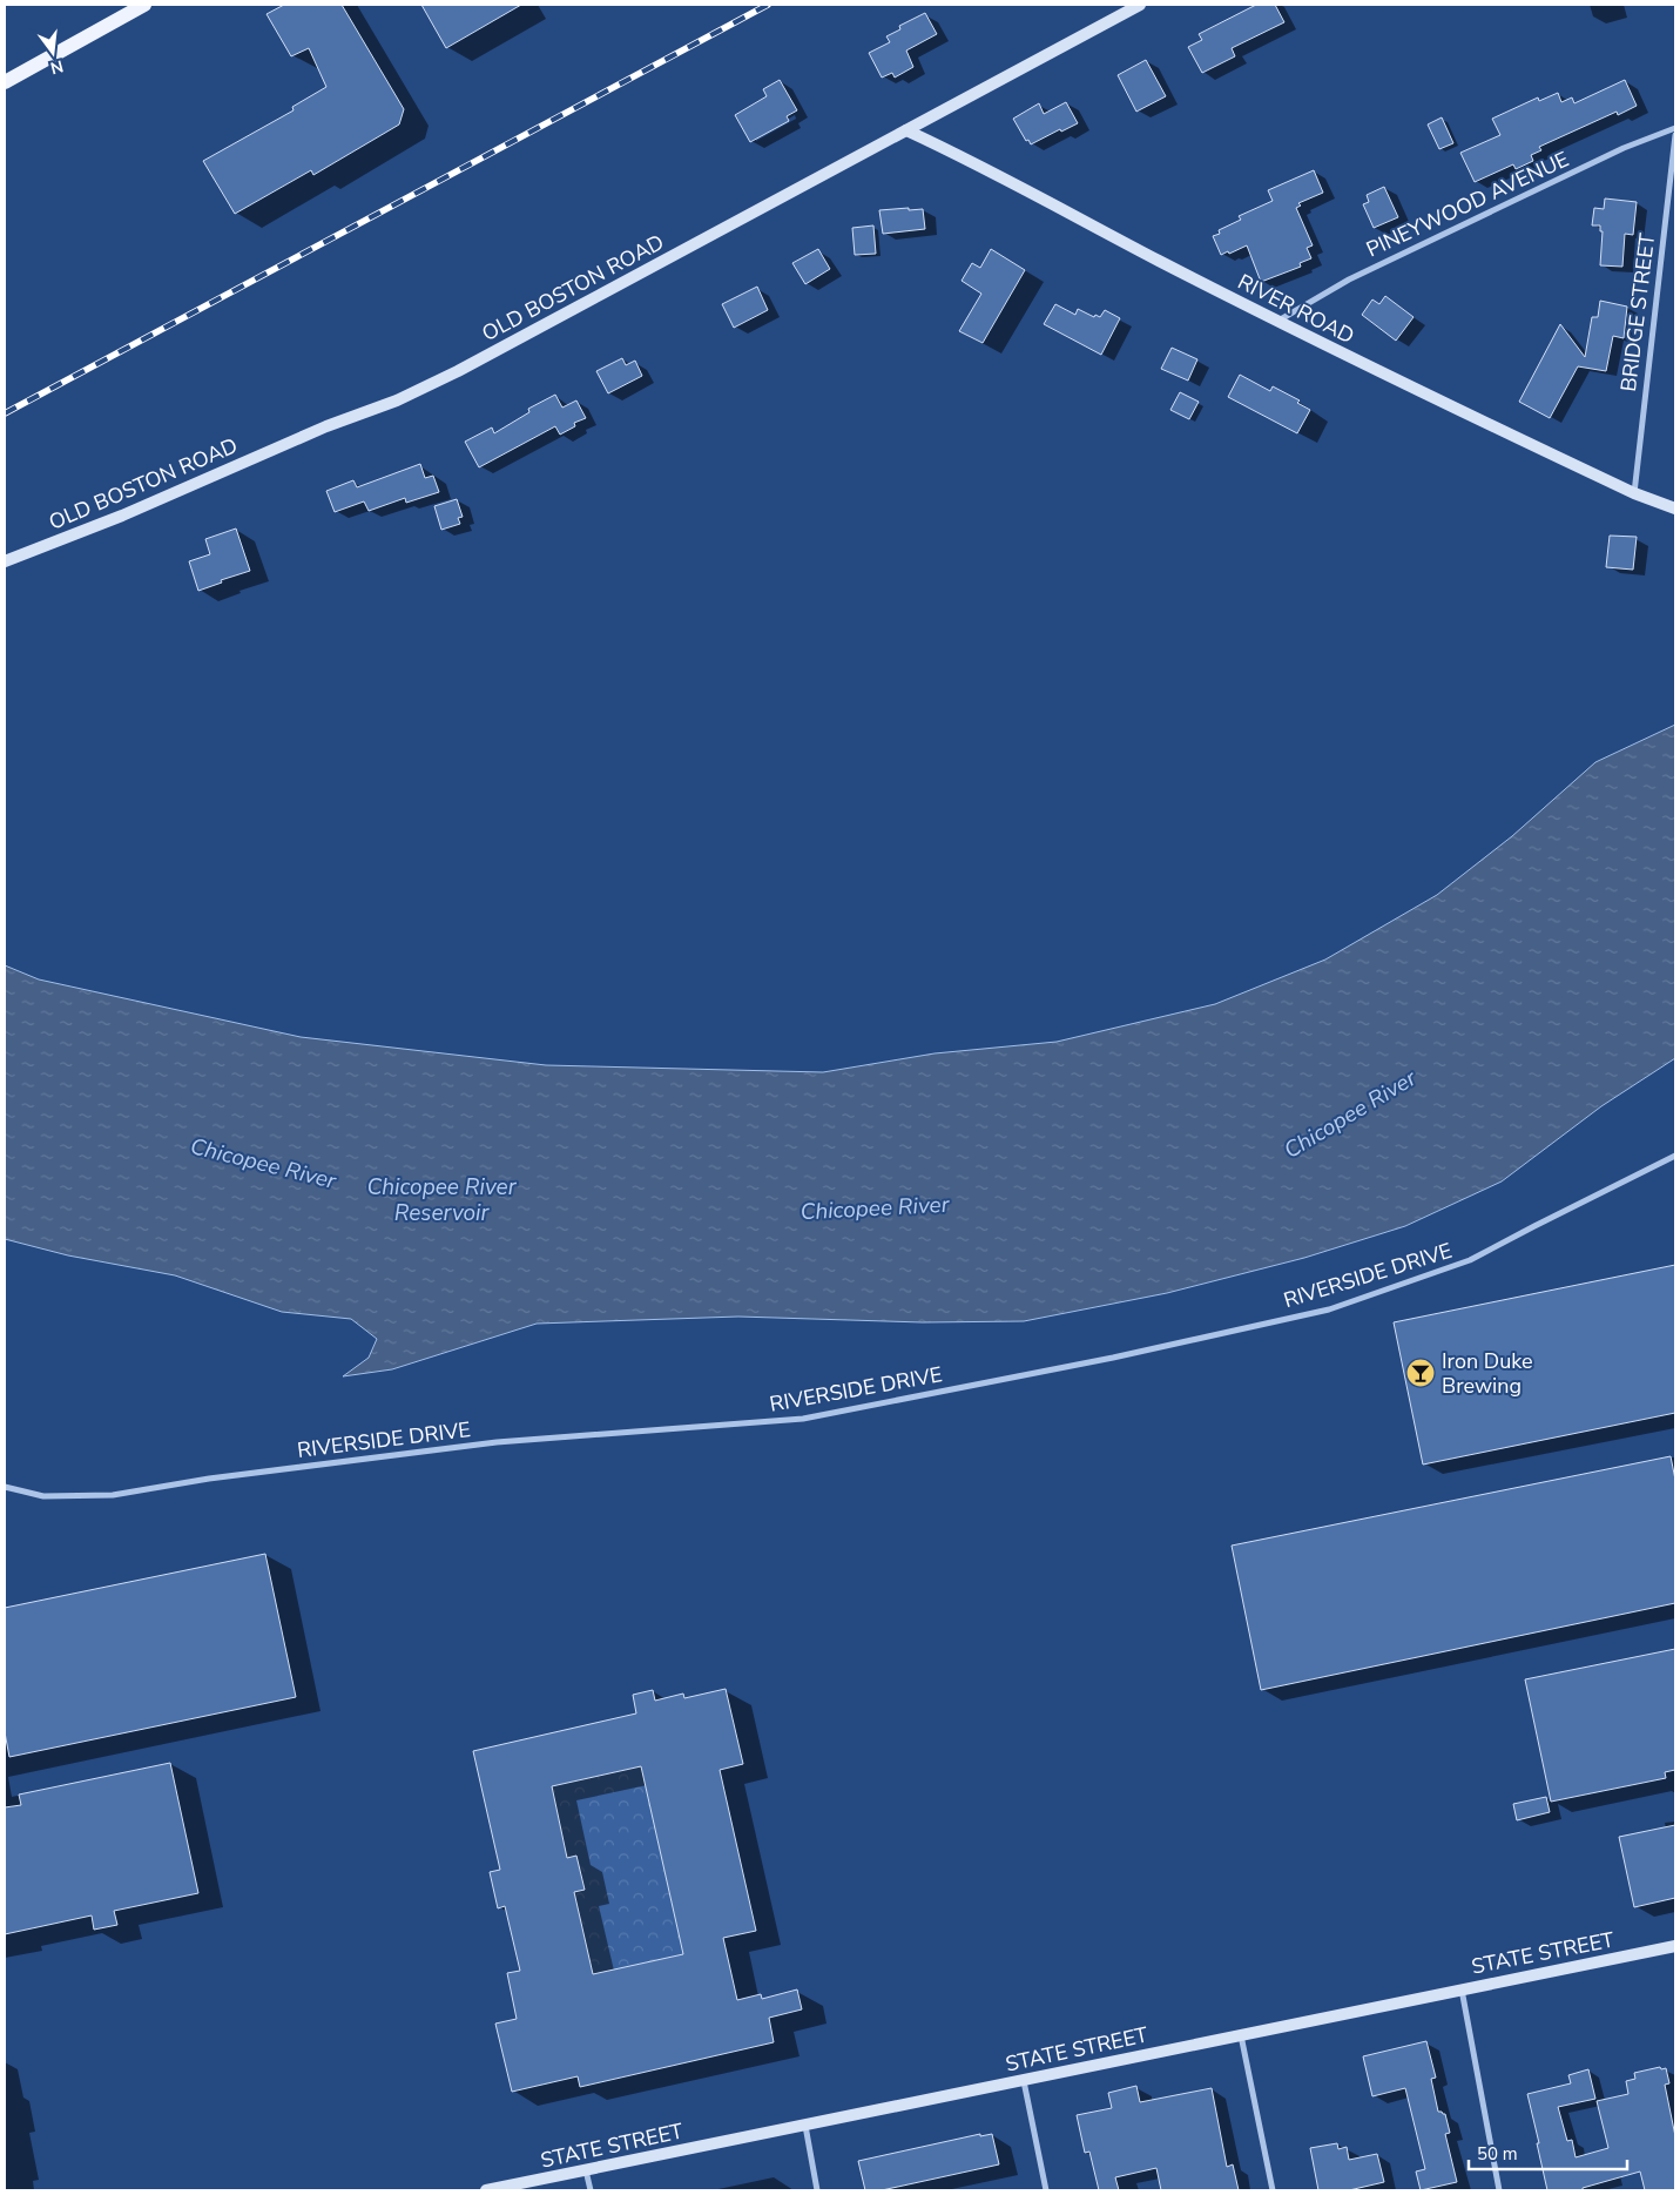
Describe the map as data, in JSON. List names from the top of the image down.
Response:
{
  "streets": {
    "street": [
      "PINEYWOOD AVENUE",
      "OLD BOSTON ROAD",
      "RIVER ROAD",
      "BRIDGE STREET",
      "RIVERSIDE DRIVE",
      "STATE STREET"
    ]
  },
  "crossings": [
    ["PINEYWOOD AVENUE", "RIVER ROAD"],
    ["OLD BOSTON ROAD", "RIVER ROAD"],
    ["RIVER ROAD", "BRIDGE STREET"]
  ],
  "water": ["Chicopee River", "Chicopee River Reservoir"],
  "places": {
    "bar": ["Iron Duke Brewing"]
  },
  "scale_bar": "50 m",
  "north": "bottom"
}
